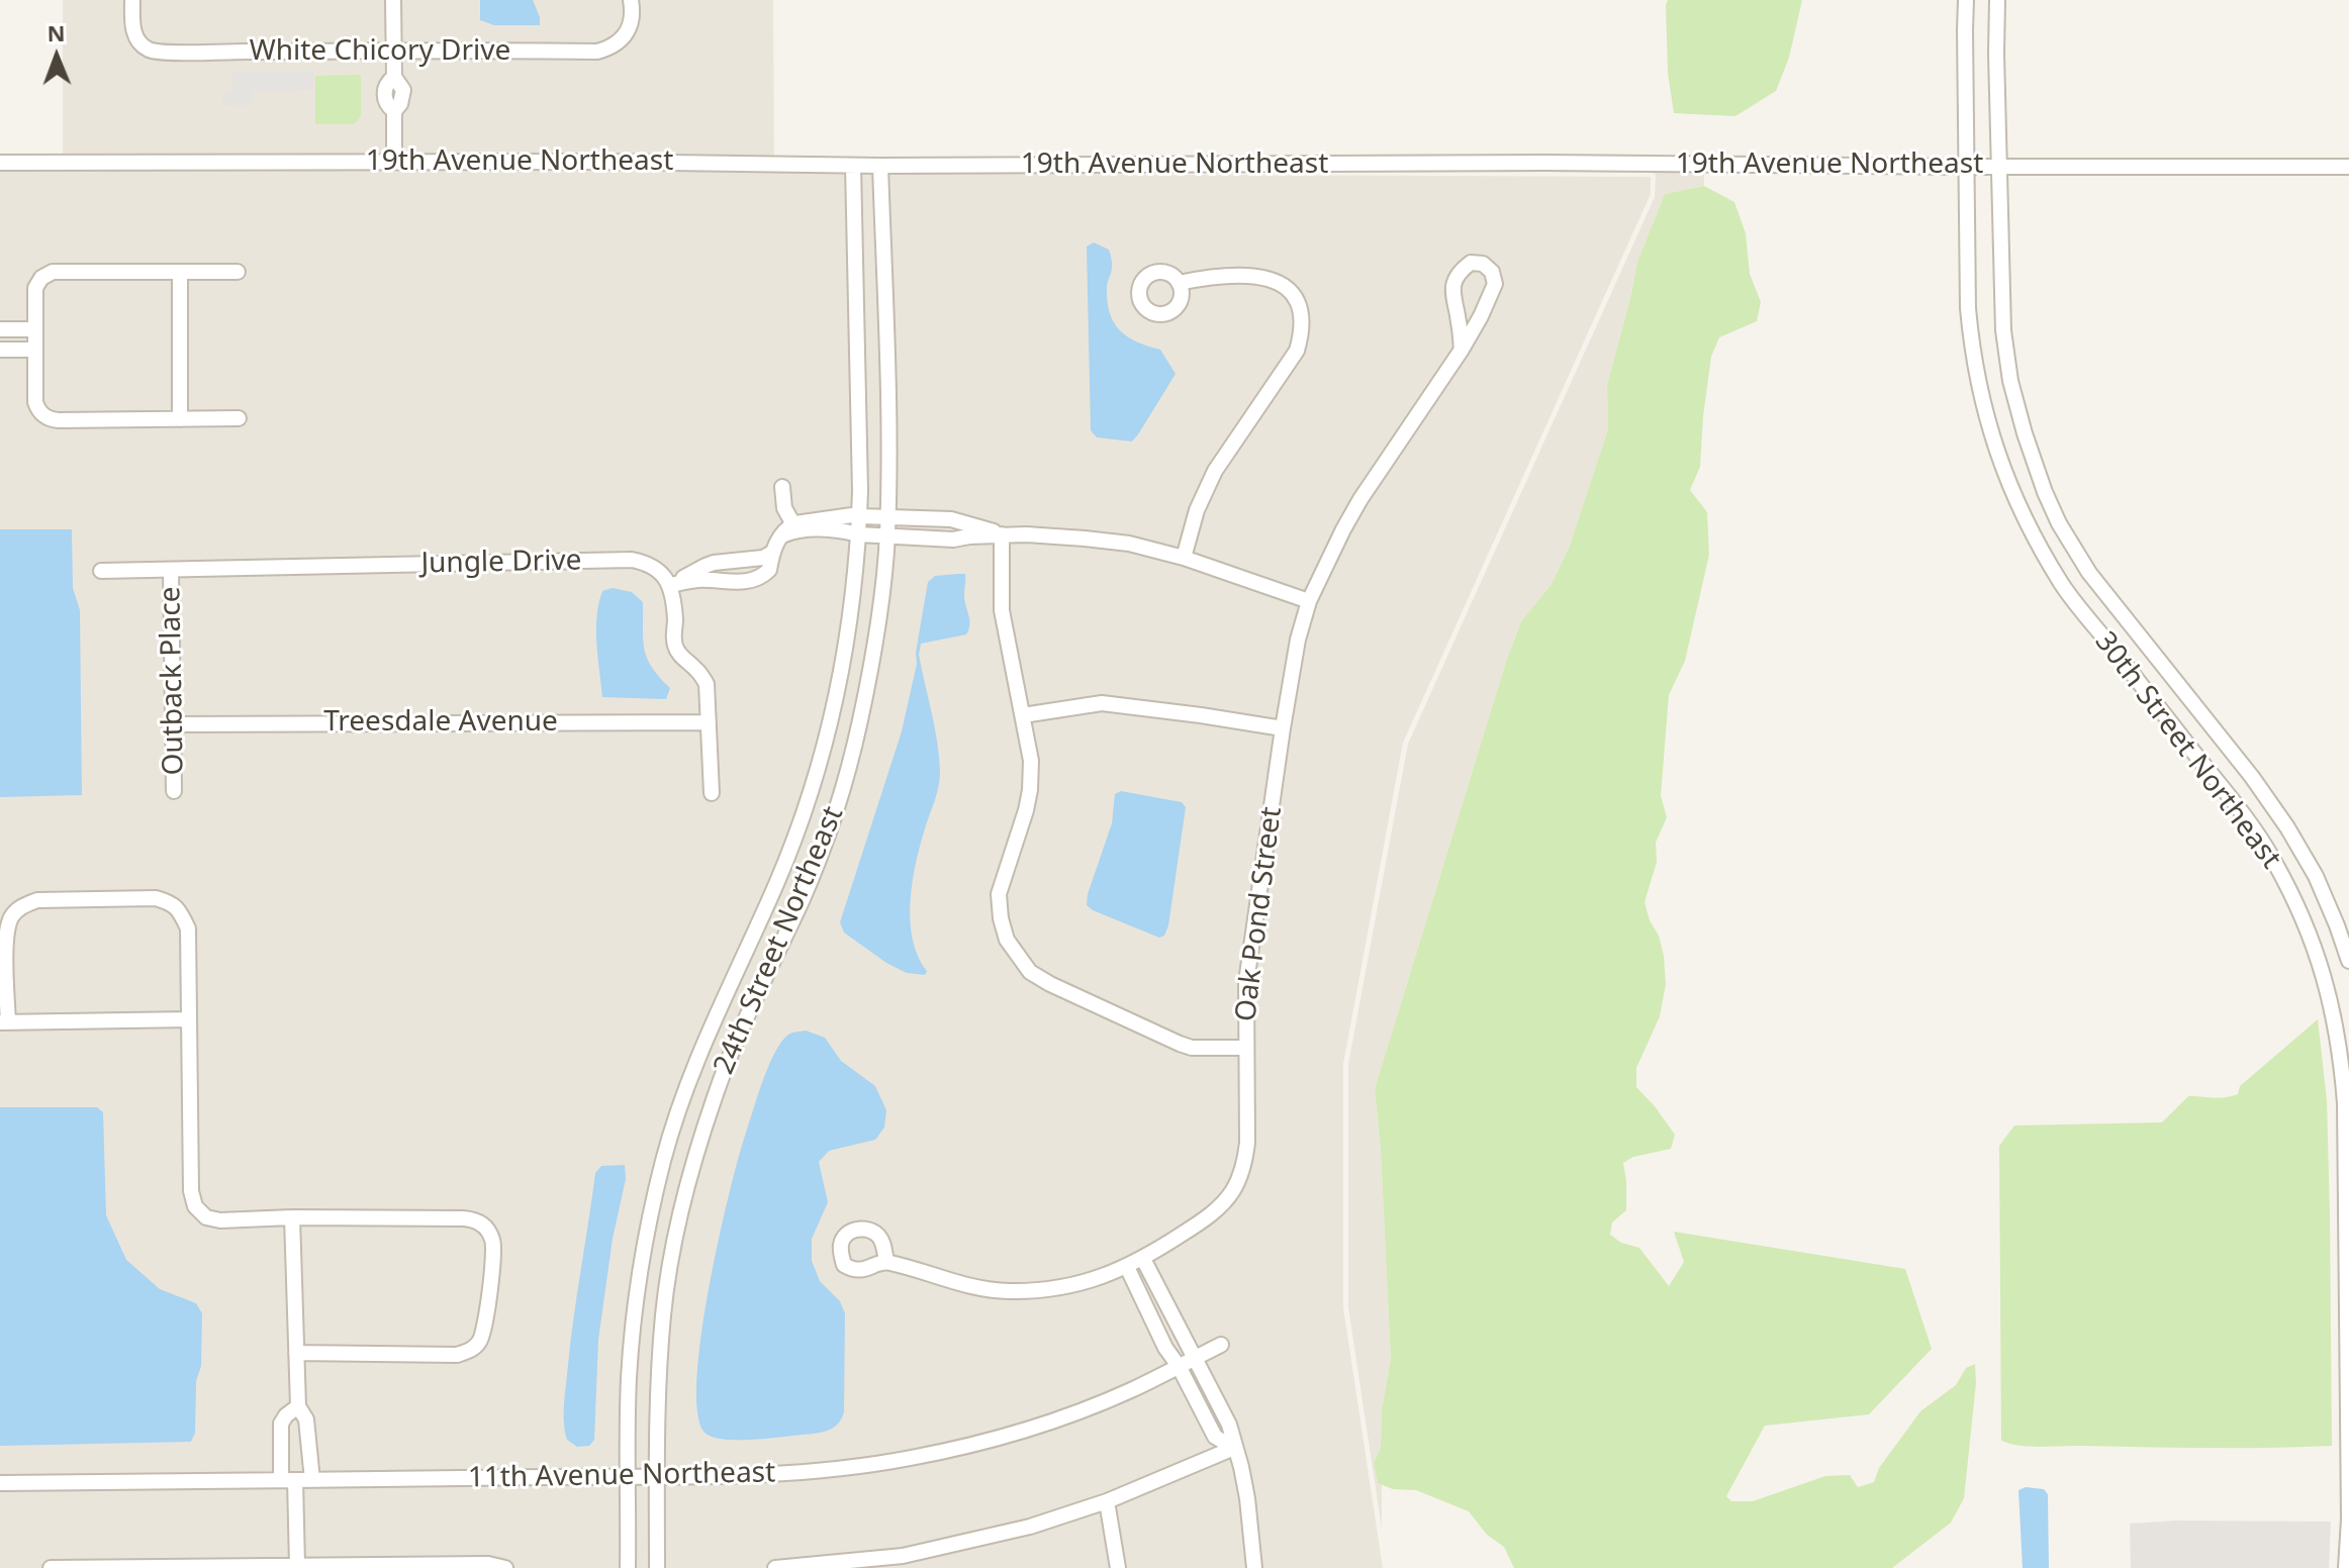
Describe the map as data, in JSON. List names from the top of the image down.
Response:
{
  "streets": {
    "street": [
      "White Chicory Drive",
      "19th Avenue Northeast",
      "Jungle Drive",
      "Outback Place",
      "Treesdale Avenue",
      "30th Street Northeast",
      "Oak Pond Street",
      "24th Street Northeast",
      "11th Avenue Northeast"
    ]
  },
  "crossings": [
    ["19th Avenue Northeast", "30th Street Northeast"],
    ["19th Avenue Northeast", "24th Street Northeast"],
    ["Jungle Drive", "Outback Place"],
    ["Outback Place", "Treesdale Avenue"],
    ["24th Street Northeast", "11th Avenue Northeast"]
  ],
  "north": "top"
}
